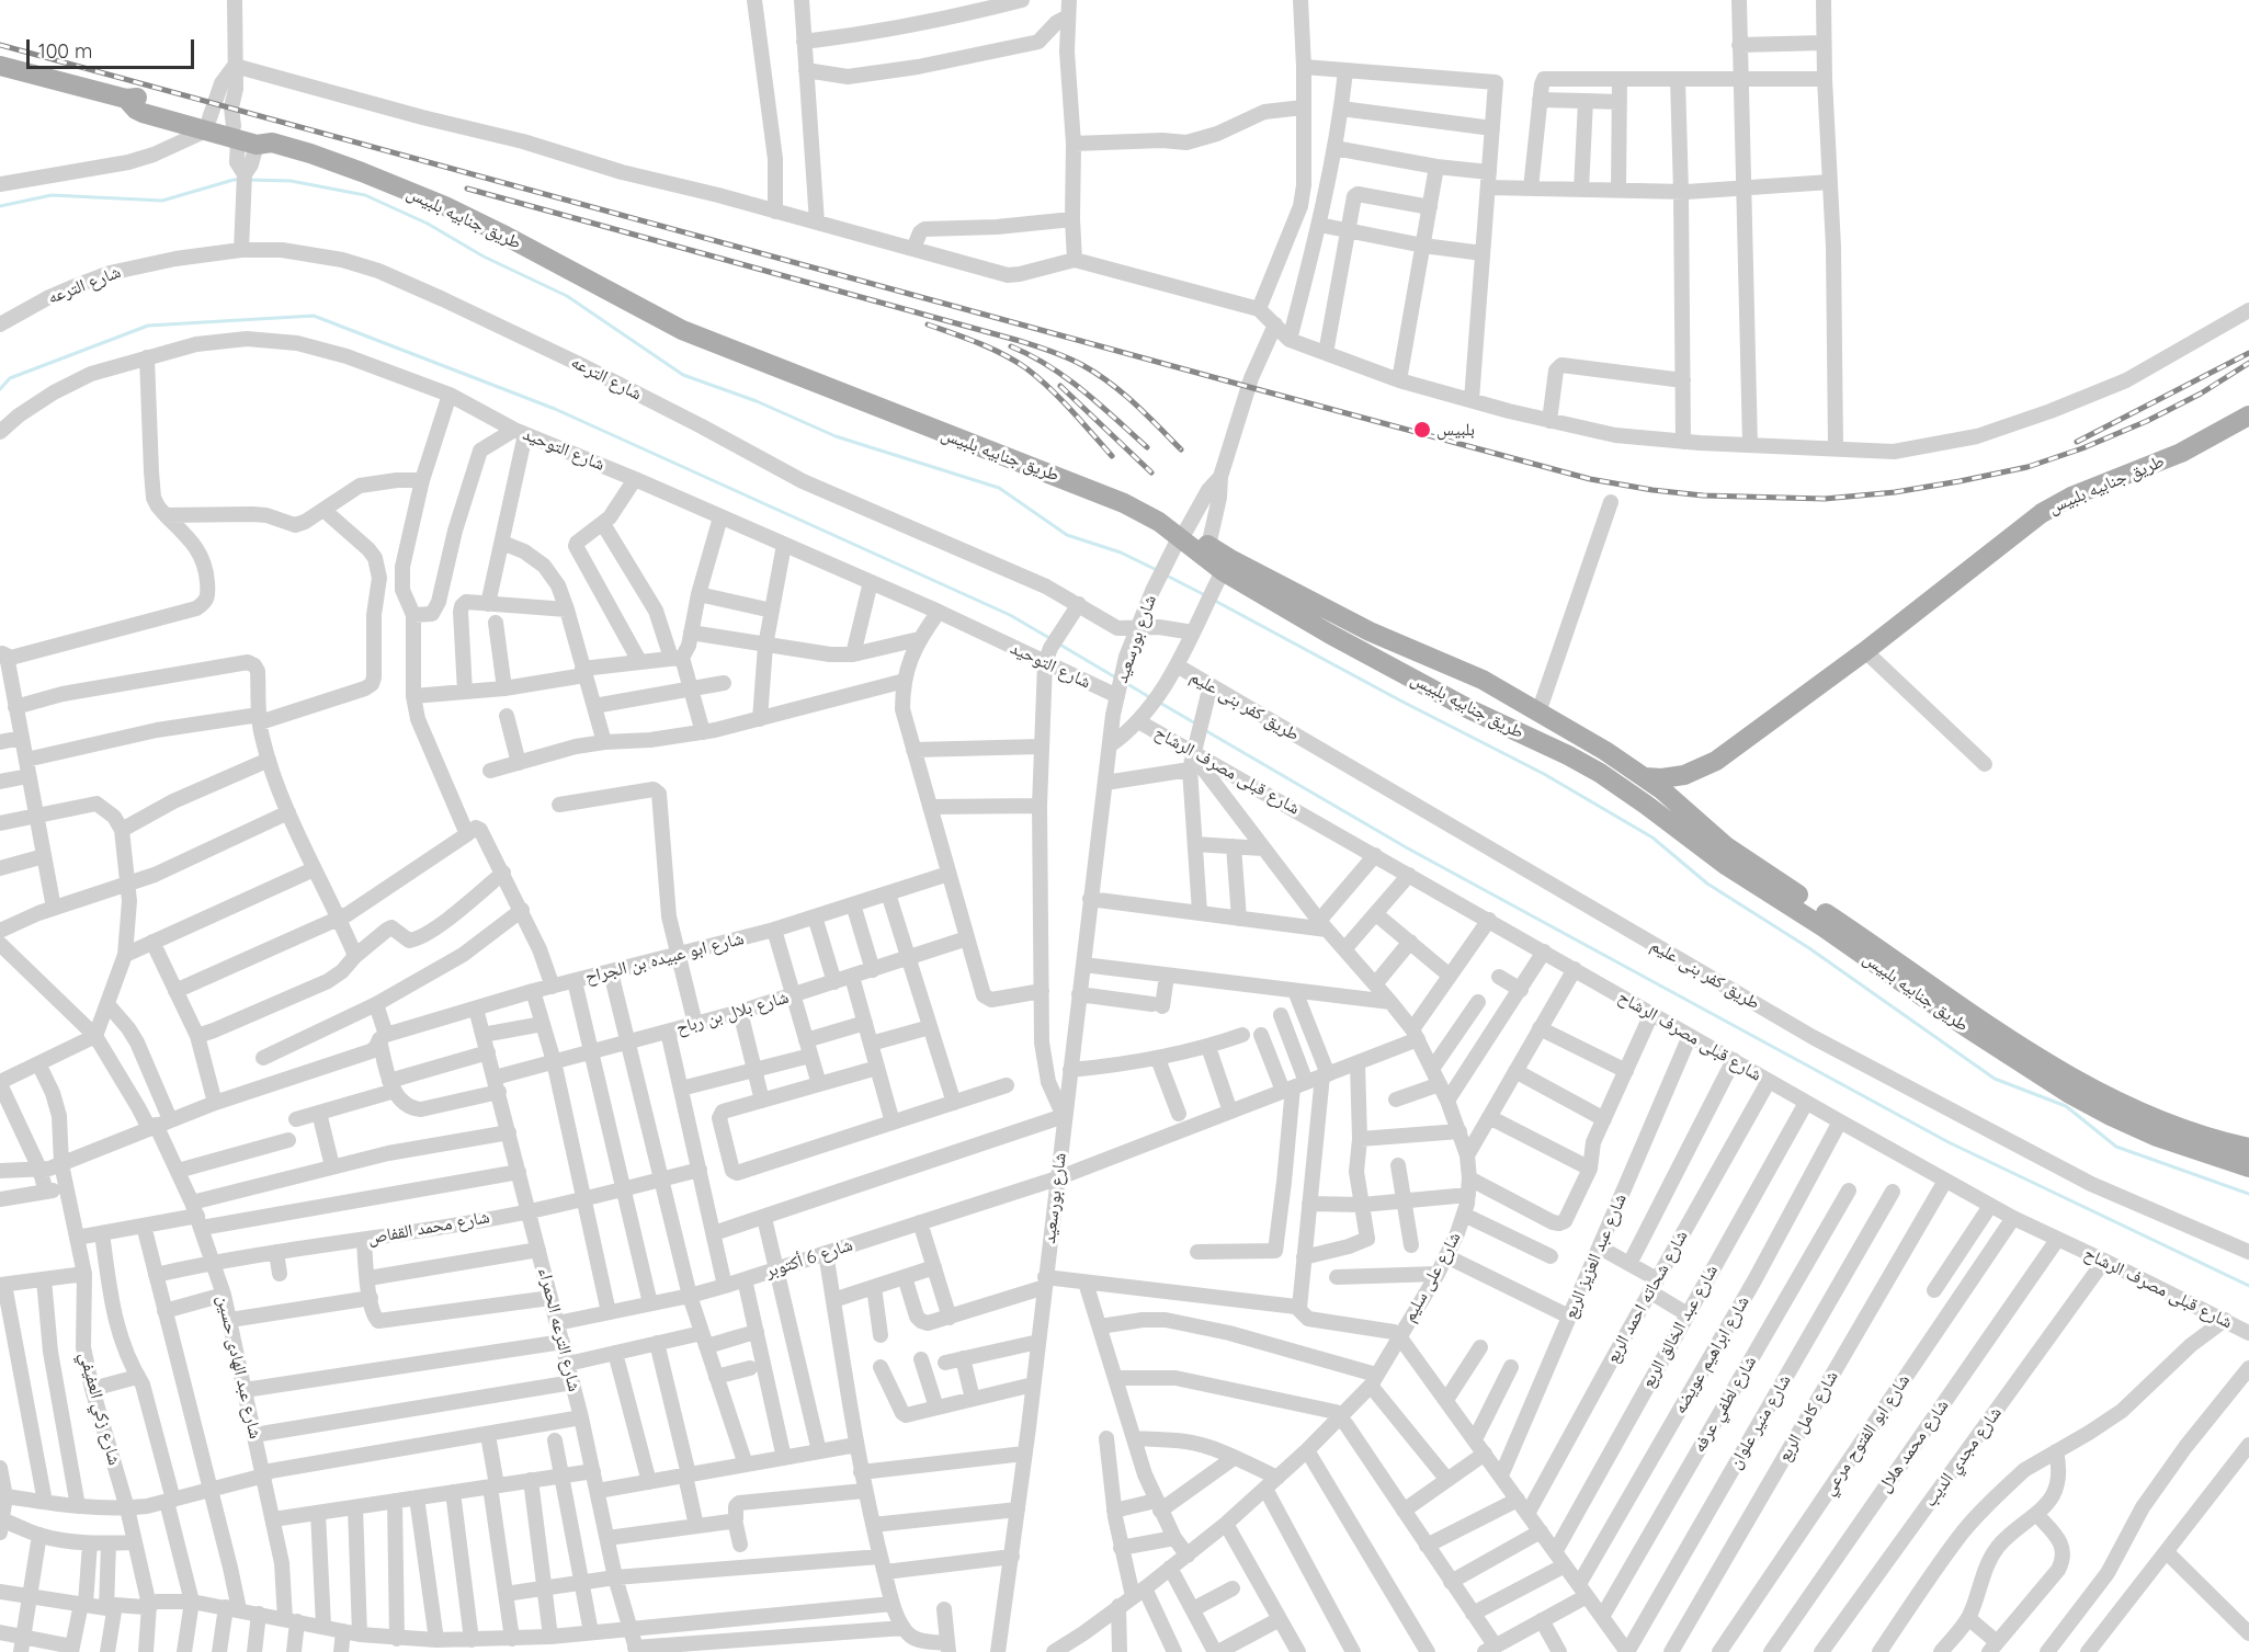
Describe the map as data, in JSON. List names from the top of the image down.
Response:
{
  "streets": {
    "main road": ["طريق جنابيه بلبيس"],
    "street": [
      "شارع الترعه",
      "شارع التوحيد",
      "شارع بورسعيد",
      "طريق كفر بنى عليم",
      "شارع قبلى مصرف الرشاح",
      "شارع ابو عبيده بن الجراح",
      "شارع بلال بن رباح",
      "شارع محمد القفاص",
      "شارع عبد العزيز الربع",
      "شارع 6 أكتوبر",
      "شارع على سليم",
      "شارع شحاته احمد الربع",
      "شارع عبد الخالق الربع",
      "شارع الترعه الحمراء",
      "شارع ابراهيم عويضه",
      "شارع عبد الهادى حسين",
      "شارع لطفي عرفه",
      "شارع زكي العفيفي",
      "شارع كامل الربع",
      "شارع منير علوان",
      "شارع ابو الفتوح مرعي",
      "شارع محمد هلال",
      "شارع مجدي الديب"
    ]
  },
  "crossings": [
    ["طريق جنابيه بلبيس", "شارع بورسعيد"],
    ["شارع الترعه", "شارع بورسعيد"],
    ["شارع التوحيد", "شارع بورسعيد"],
    ["شارع بورسعيد", "شارع 6 أكتوبر"],
    ["شارع قبلى مصرف الرشاح", "شارع عبد العزيز الربع"],
    ["شارع قبلى مصرف الرشاح", "شارع على سليم"],
    ["شارع قبلى مصرف الرشاح", "شارع شحاته احمد الربع"],
    ["شارع قبلى مصرف الرشاح", "شارع عبد الخالق الربع"],
    ["شارع قبلى مصرف الرشاح", "شارع ابراهيم عويضه"],
    ["شارع قبلى مصرف الرشاح", "شارع كامل الربع"],
    ["شارع قبلى مصرف الرشاح", "شارع ابو الفتوح مرعي"],
    ["شارع قبلى مصرف الرشاح", "شارع محمد هلال"],
    ["شارع قبلى مصرف الرشاح", "شارع مجدي الديب"],
    ["شارع ابو عبيده بن الجراح", "شارع الترعه الحمراء"],
    ["شارع ابو عبيده بن الجراح", "شارع عبد الهادى حسين"],
    ["شارع ابو عبيده بن الجراح", "شارع زكي العفيفي"],
    ["شارع بلال بن رباح", "شارع الترعه الحمراء"],
    ["شارع محمد القفاص", "شارع الترعه الحمراء"],
    ["شارع محمد القفاص", "شارع عبد الهادى حسين"],
    ["شارع 6 أكتوبر", "شارع على سليم"],
    ["شارع 6 أكتوبر", "شارع الترعه الحمراء"]
  ],
  "places": ["بلبيس"],
  "scale_bar": "100 m"
}
